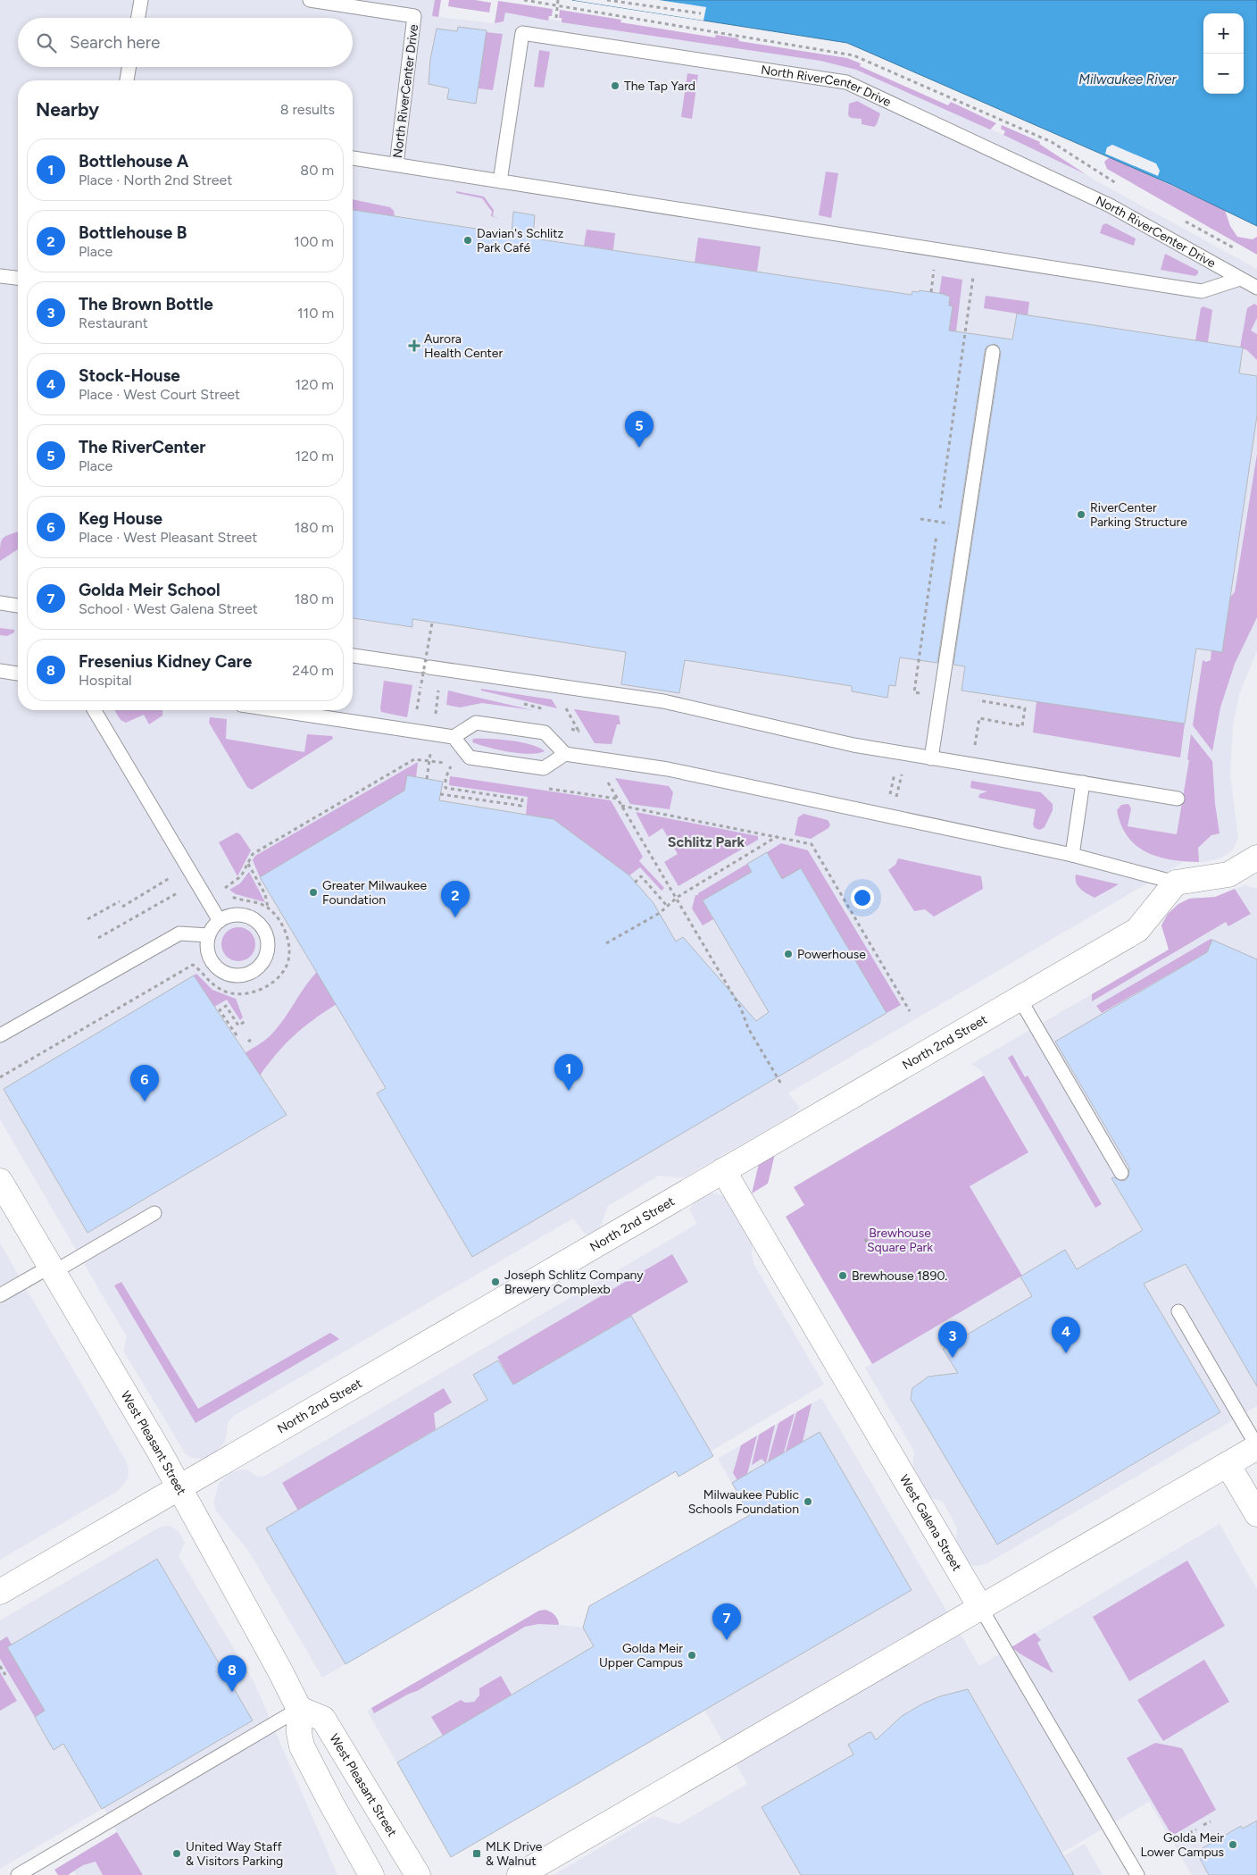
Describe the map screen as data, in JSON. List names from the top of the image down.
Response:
{
  "streets": {
    "street": ["North 2nd Street", "West Pleasant Street", "West Galena Street"],
    "lane": ["North RiverCenter Drive"]
  },
  "crossings": [
    ["North 2nd Street", "West Pleasant Street"],
    ["North 2nd Street", "West Galena Street"]
  ],
  "districts": ["Schlitz Park"],
  "water": ["Milwaukee River"],
  "parks": ["Brewhouse Square Park"],
  "places": {
    "other": [
      "The Tap Yard",
      "Davian's Schlitz Park Café",
      "RiverCenter Parking Structure",
      "Greater Milwaukee Foundation",
      "Powerhouse",
      "Brewhouse 1890.",
      "Joseph Schlitz Company Brewery Complexb",
      "Milwaukee Public Schools Foundation",
      "Golda Meir Upper Campus",
      "Golda Meir Lower Campus",
      "United Way Staff & Visitors Parking"
    ],
    "health": ["Aurora Health Center"],
    "transit": ["MLK Drive & Walnut"]
  },
  "page": {
    "map_buttons": ["+", "−"],
    "search": "Search here",
    "heading": ["Nearby", "8 results"],
    "list": [
      {
        "mark": "1",
        "name": "Bottlehouse A",
        "note": "Place · North 2nd Street",
        "value": "80 m"
      },
      {
        "mark": "2",
        "name": "Bottlehouse B",
        "note": "Place",
        "value": "100 m"
      },
      {
        "mark": "3",
        "name": "The Brown Bottle",
        "note": "Restaurant",
        "value": "110 m"
      },
      {
        "mark": "4",
        "name": "Stock-House",
        "note": "Place · West Court Street",
        "value": "120 m"
      },
      {
        "mark": "5",
        "name": "The RiverCenter",
        "note": "Place",
        "value": "120 m"
      },
      {
        "mark": "6",
        "name": "Keg House",
        "note": "Place · West Pleasant Street",
        "value": "180 m"
      },
      {
        "mark": "7",
        "name": "Golda Meir School",
        "note": "School · West Galena Street",
        "value": "180 m"
      },
      {
        "mark": "8",
        "name": "Fresenius Kidney Care",
        "note": "Hospital",
        "value": "240 m"
      }
    ],
    "pins": [
      "5",
      "2",
      "1",
      "6",
      "4",
      "3",
      "7",
      "8"
    ]
  }
}
